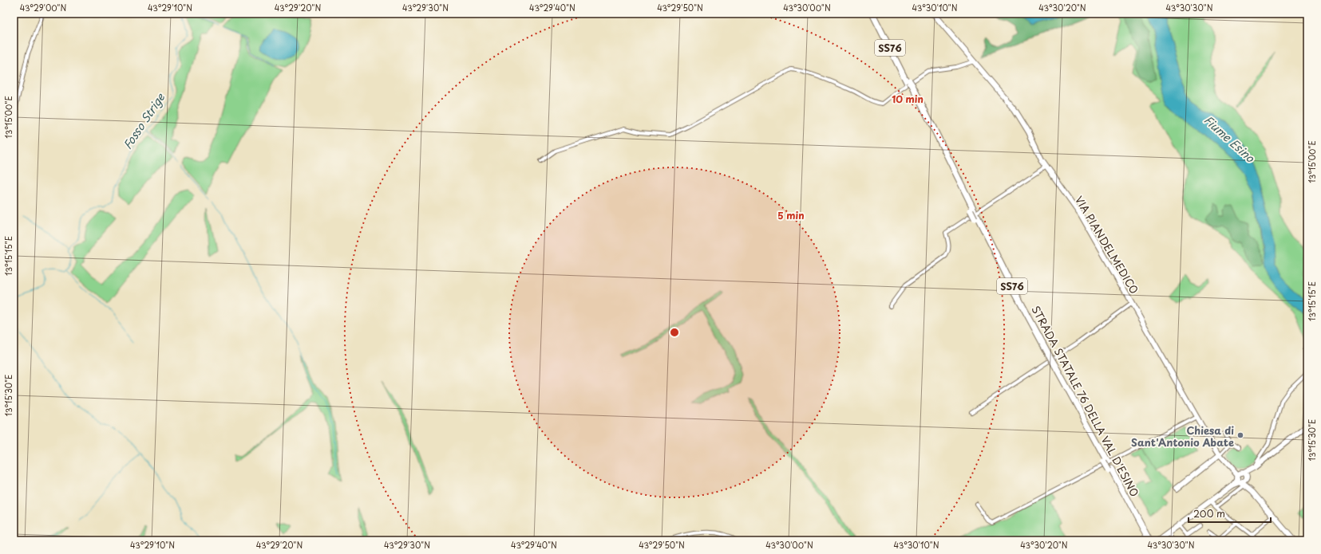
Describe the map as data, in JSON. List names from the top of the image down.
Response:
{
  "streets": {
    "highway": ["SS76", "STRADA STATALE 76 DELLA VAL D'ESINO"],
    "main road": ["VIA PIANDELMEDICO"]
  },
  "water": ["Fosso Strige", "Fiume Esino"],
  "places": ["Chiesa di Sant'Antonio Abate"],
  "scale_bar": "200 m",
  "coordinates": [
    "43°29'00\"N",
    "43°29'10\"N",
    "43°29'20\"N",
    "43°29'30\"N",
    "43°29'40\"N",
    "43°29'50\"N",
    "43°30'00\"N",
    "43°30'10\"N",
    "43°30'20\"N",
    "43°30'30\"N",
    "13°15'00\"E",
    "13°15'15\"E",
    "13°15'30\"E"
  ],
  "rings": ["10 min", "5 min"]
}
